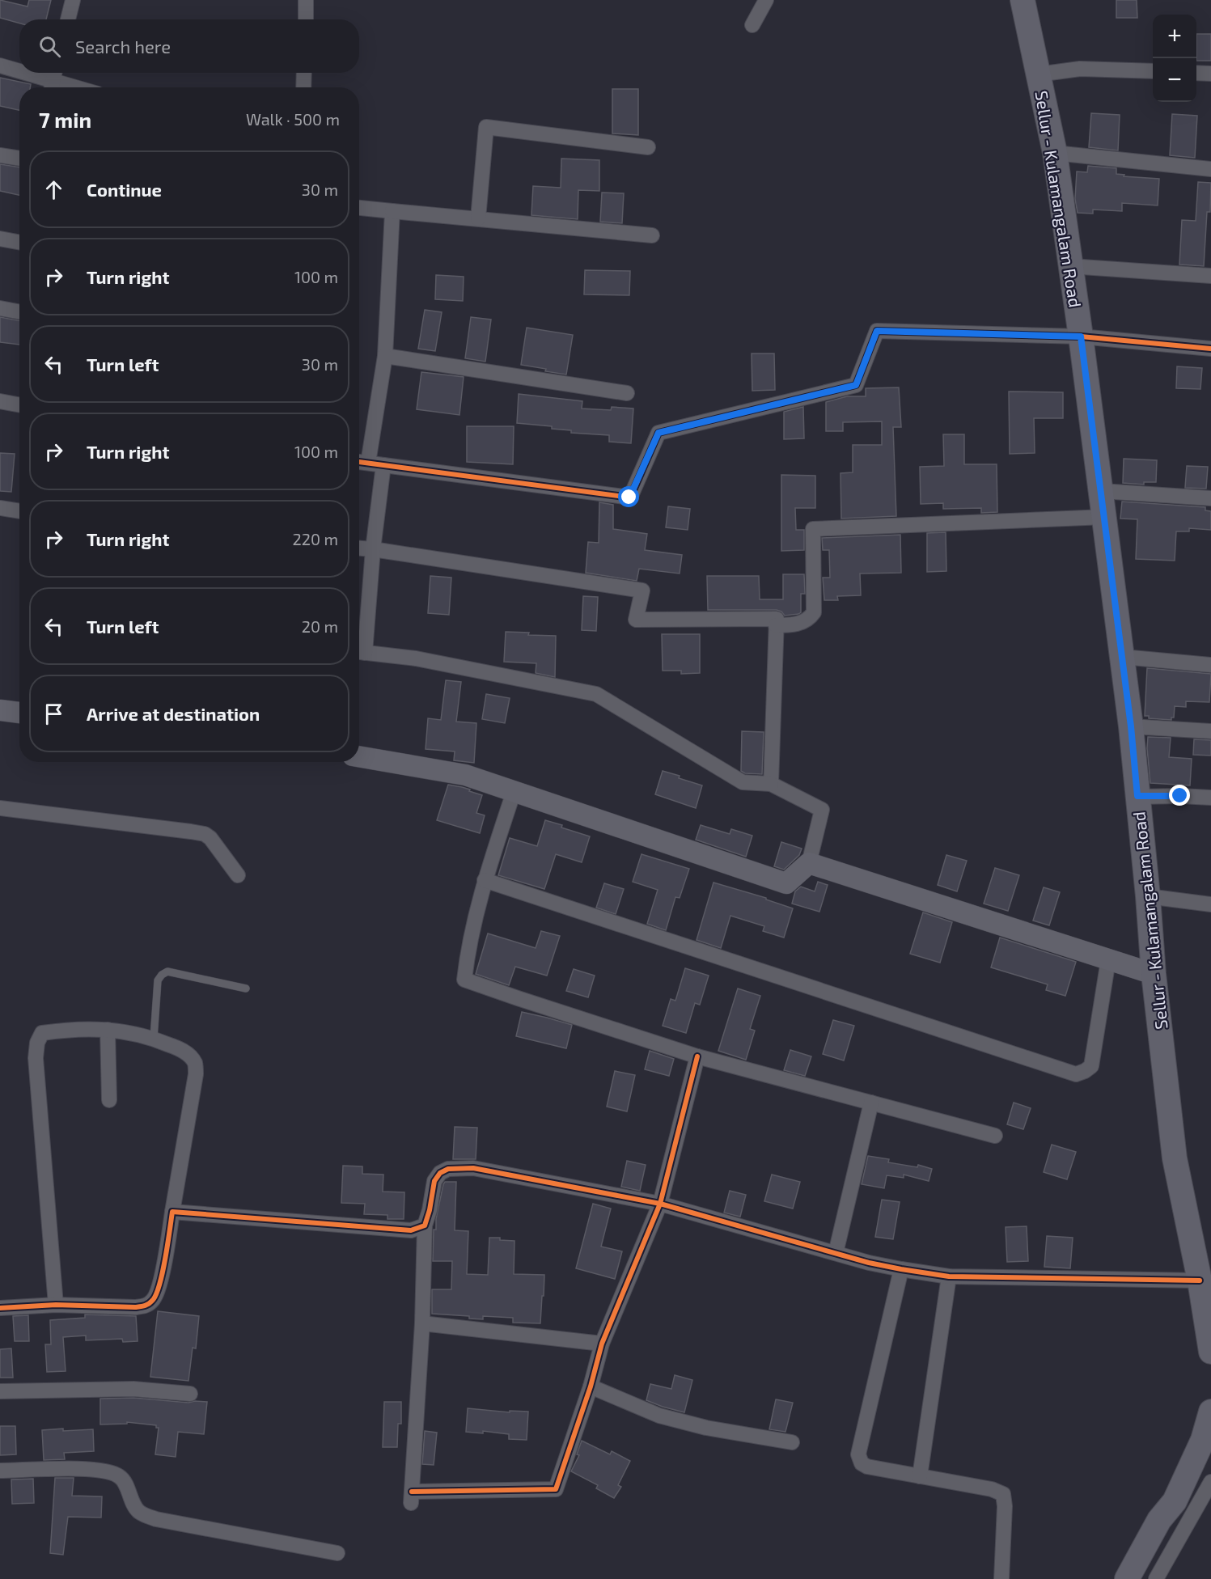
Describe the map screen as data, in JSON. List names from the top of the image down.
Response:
{
  "streets": {
    "main road": ["Sellur - Kulamangalam Road"]
  },
  "page": {
    "map_buttons": ["+", "−"],
    "search": "Search here",
    "heading": ["7 min", "Walk · 500 m"],
    "list": [
      ["Continue", "30 m"],
      ["Turn right", "100 m"],
      ["Turn left", "30 m"],
      ["Turn right", "100 m"],
      ["Turn right", "220 m"],
      ["Turn left", "20 m"],
      "Arrive at destination"
    ]
  }
}
